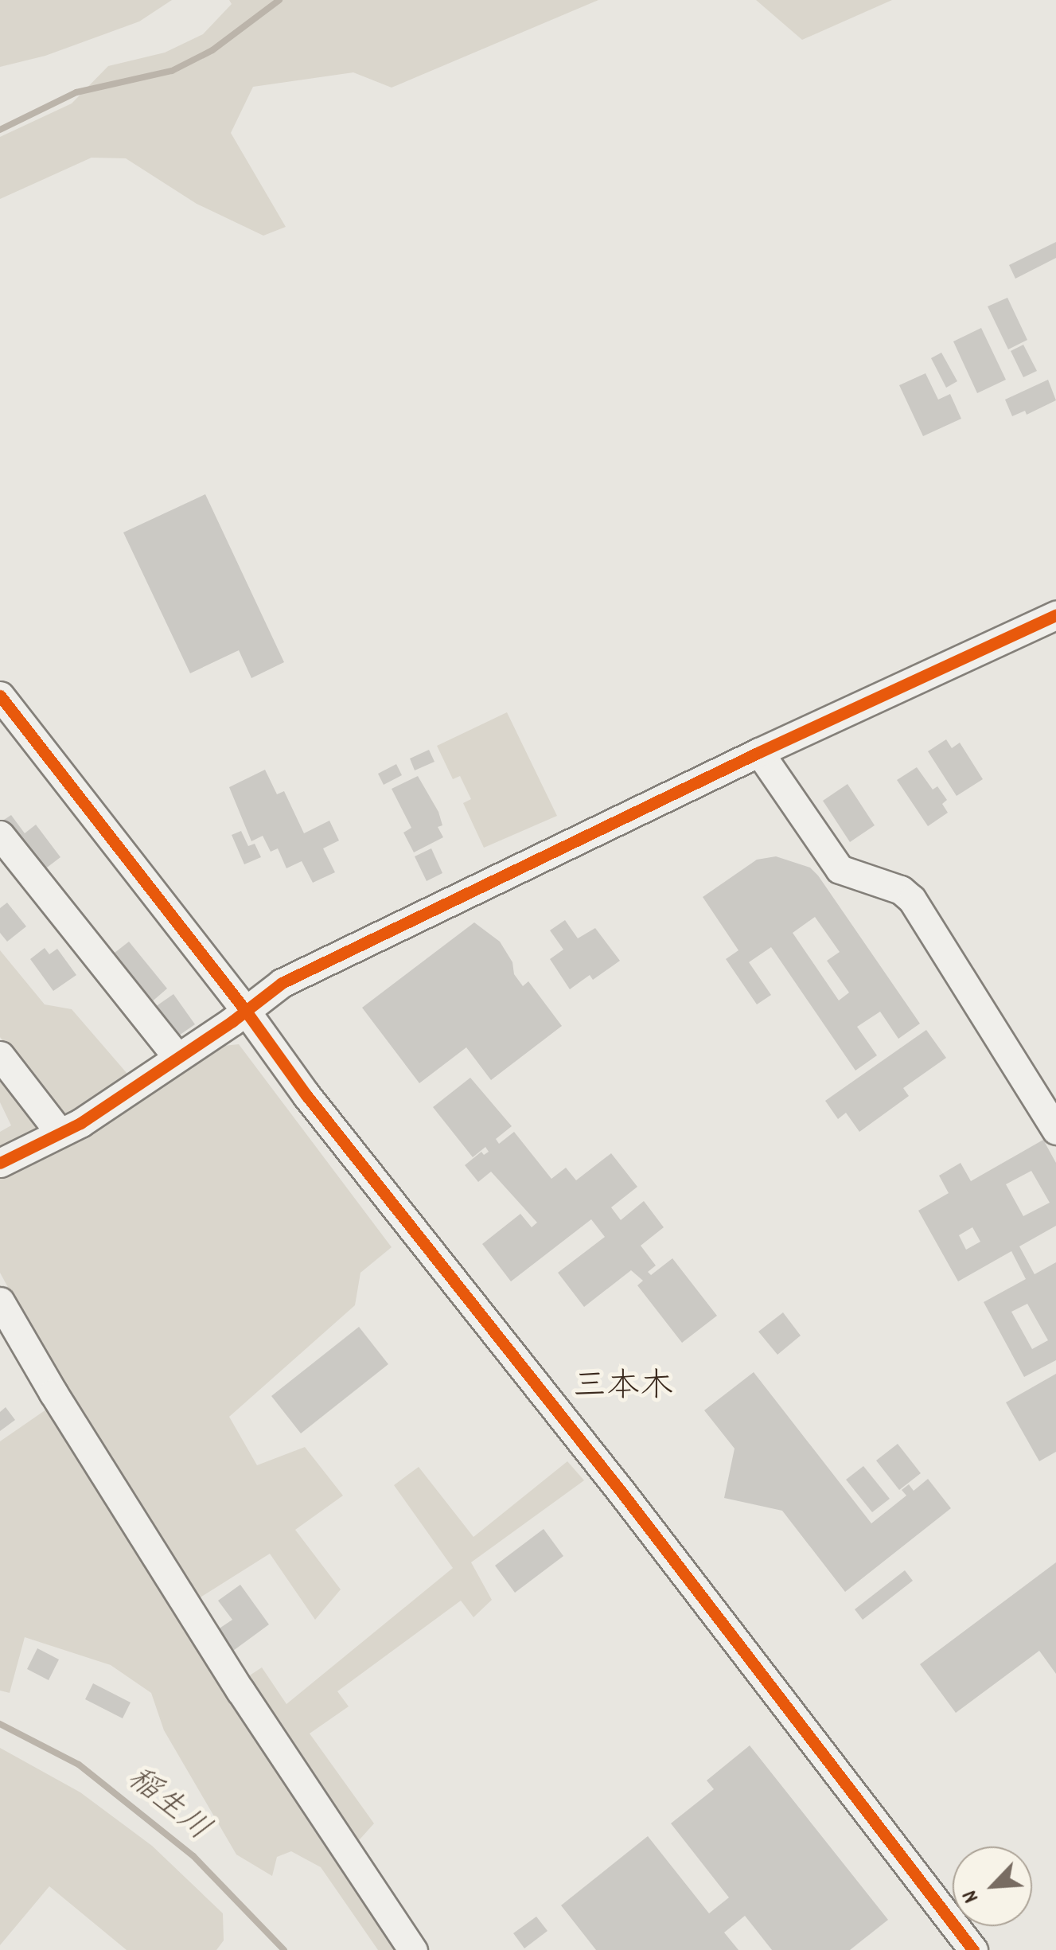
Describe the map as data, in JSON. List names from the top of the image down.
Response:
{
  "districts": ["三本木"],
  "water": ["稲生川"],
  "north": "bottom left"
}
